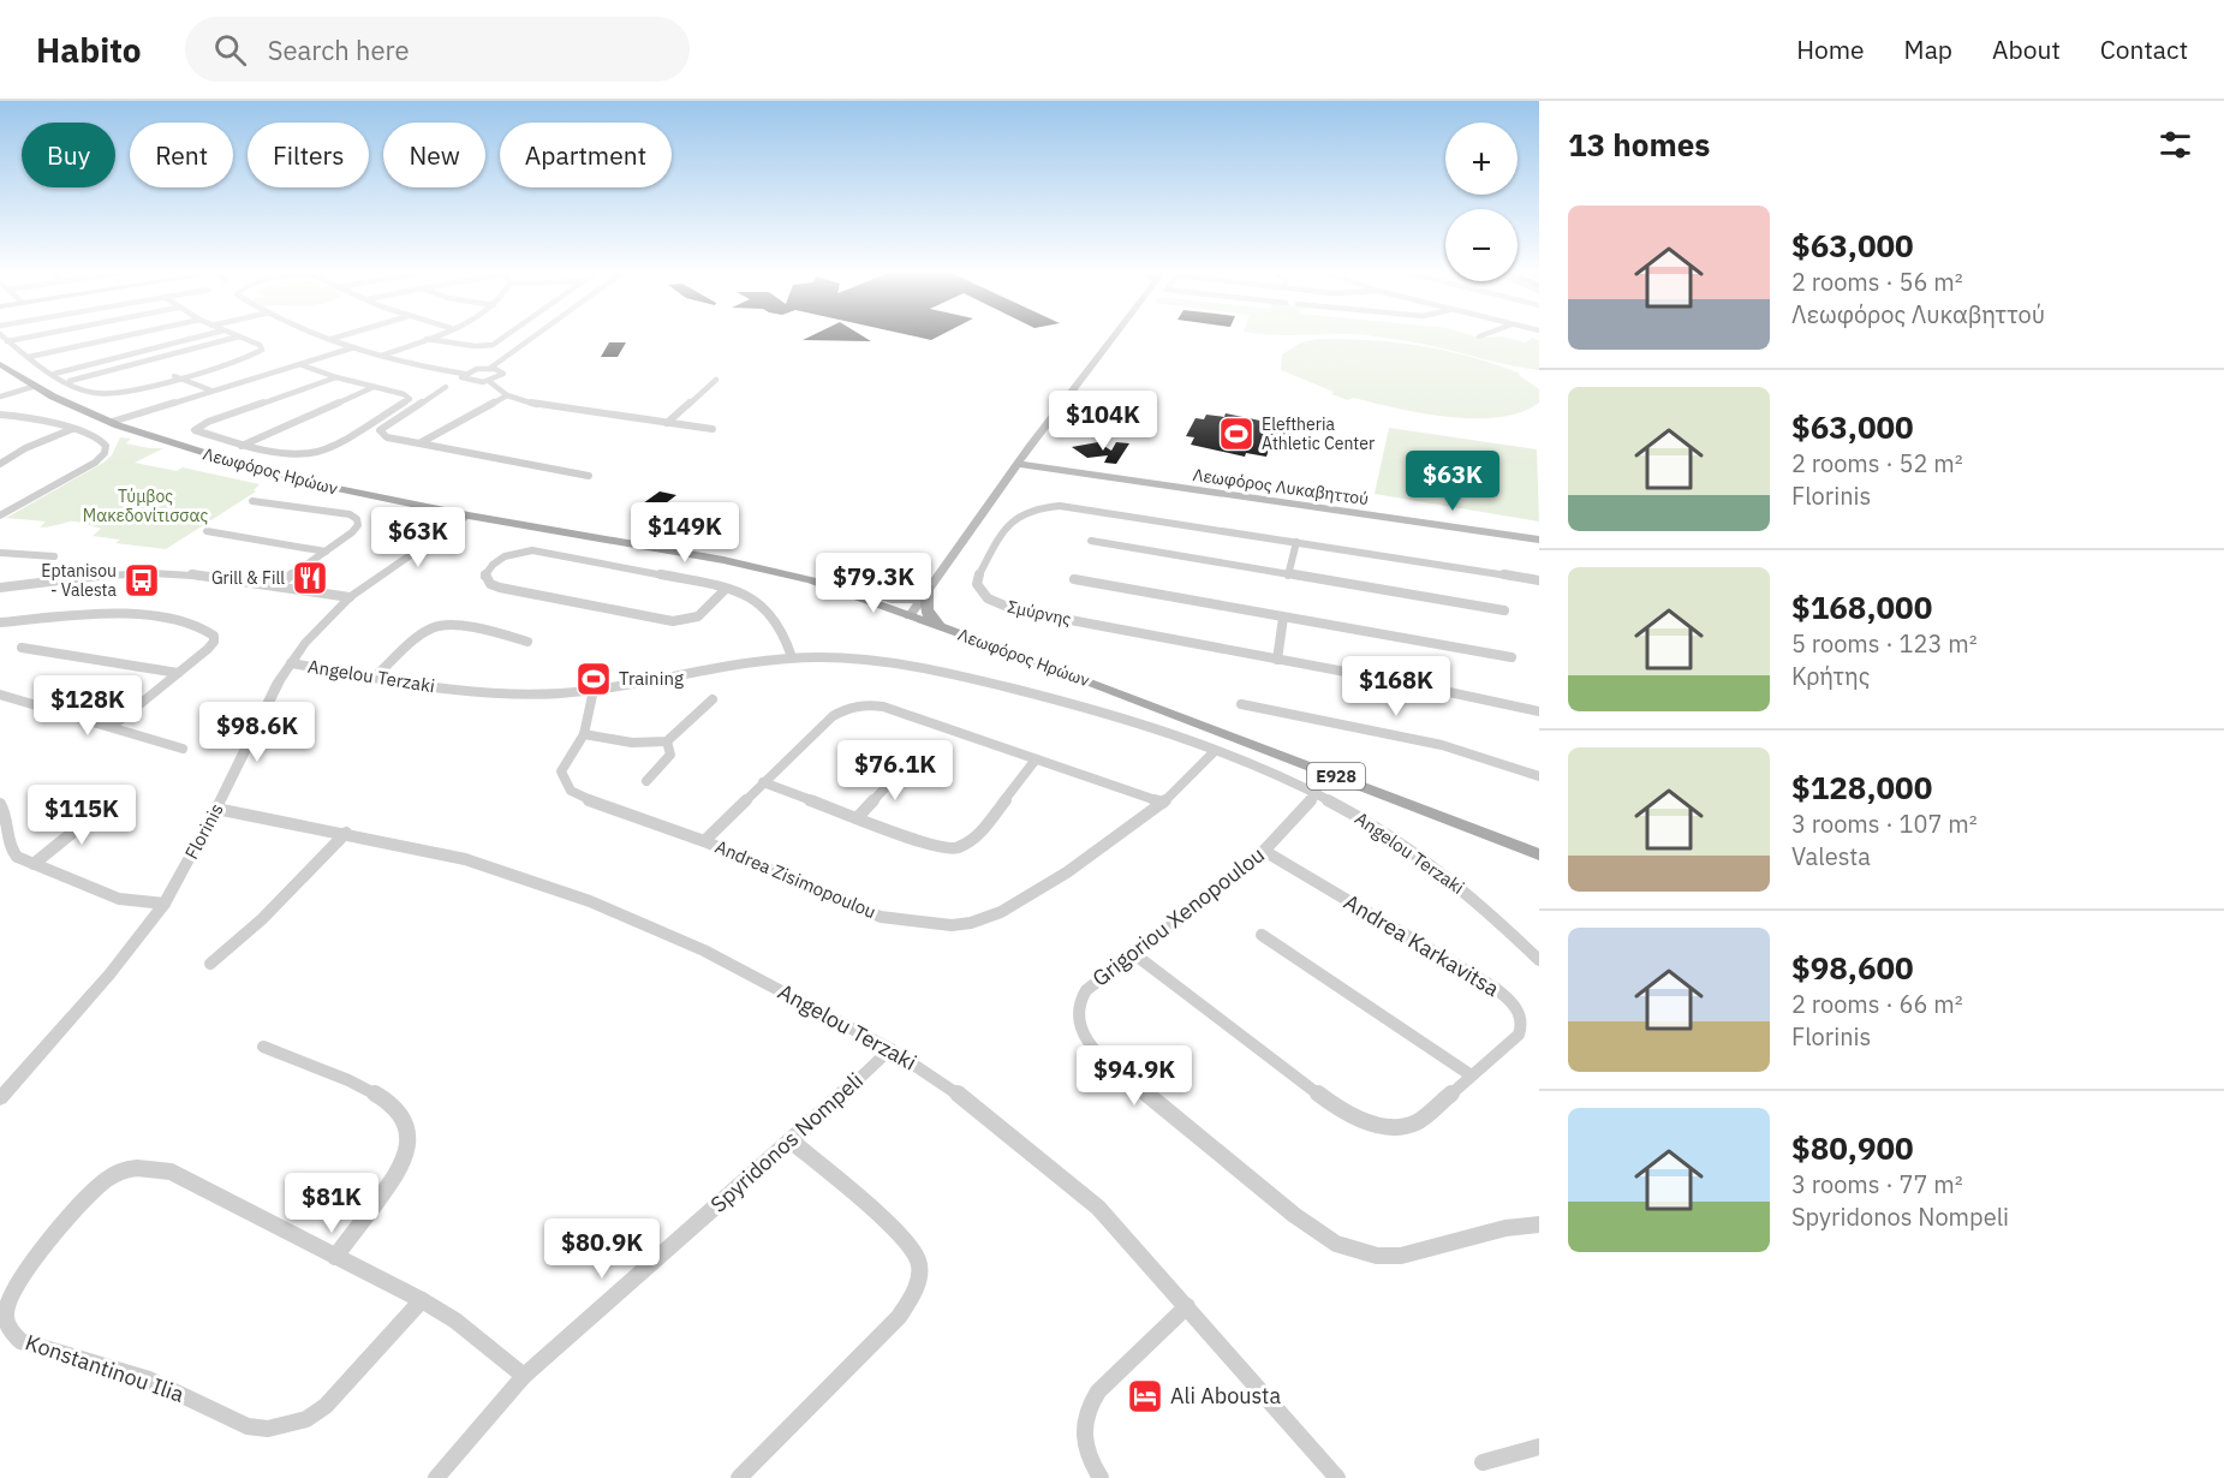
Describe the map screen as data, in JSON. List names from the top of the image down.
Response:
{
  "streets": {
    "main road": ["Λεωφόρος Ηρώων", "Λεωφόρος Λυκαβηττού", "E928"],
    "street": [
      "Σμύρνης",
      "Angelou Terzaki",
      "Florinis",
      "Andrea Zisimopoulou",
      "Grigoriou Xenopoulou",
      "Andrea Karkavitsa",
      "Spyridonos Nompeli",
      "Konstantinou Ilia"
    ]
  },
  "crossings": [
    ["Λεωφόρος Ηρώων", "Florinis"],
    ["Angelou Terzaki", "Florinis"],
    ["Angelou Terzaki", "Andrea Zisimopoulou"],
    ["Angelou Terzaki", "Grigoriou Xenopoulou"],
    ["Angelou Terzaki", "Spyridonos Nompeli"],
    ["Grigoriou Xenopoulou", "Andrea Karkavitsa"],
    ["Spyridonos Nompeli", "Konstantinou Ilia"]
  ],
  "parks": ["Τύμβος Μακεδονίτισσας"],
  "places": {
    "sports": ["Eleftheria Athletic Center", "Training"],
    "restaurant": ["Grill & Fill"],
    "bus stop": ["Eptanisou - Valesta"],
    "hotel": ["Ali Abousta"]
  },
  "page": {
    "header": "Habito",
    "search": "Search here",
    "nav": [
      "Home",
      "Map",
      "About",
      "Contact"
    ],
    "heading": "13 homes",
    "map_buttons": ["+", "−"],
    "chip": [
      "Buy",
      "Rent",
      "Filters",
      "New",
      "Apartment"
    ],
    "list": [
      {
        "name": "$63,000",
        "note": "2 rooms · 56 m² · Λεωφόρος Λυκαβηττού"
      },
      {
        "name": "$63,000",
        "note": "2 rooms · 52 m² · Florinis"
      },
      {
        "name": "$168,000",
        "note": "5 rooms · 123 m² · Κρήτης"
      },
      {
        "name": "$128,000",
        "note": "3 rooms · 107 m² · Valesta"
      },
      {
        "name": "$98,600",
        "note": "2 rooms · 66 m² · Florinis"
      },
      {
        "name": "$80,900",
        "note": "3 rooms · 77 m² · Spyridonos Nompeli"
      }
    ],
    "price": [
      "$104K",
      "$63K",
      "$149K",
      "$63K",
      "$79.3K",
      "$168K",
      "$128K",
      "$98.6K",
      "$76.1K",
      "$115K",
      "$94.9K",
      "$81K",
      "$80.9K"
    ]
  }
}
